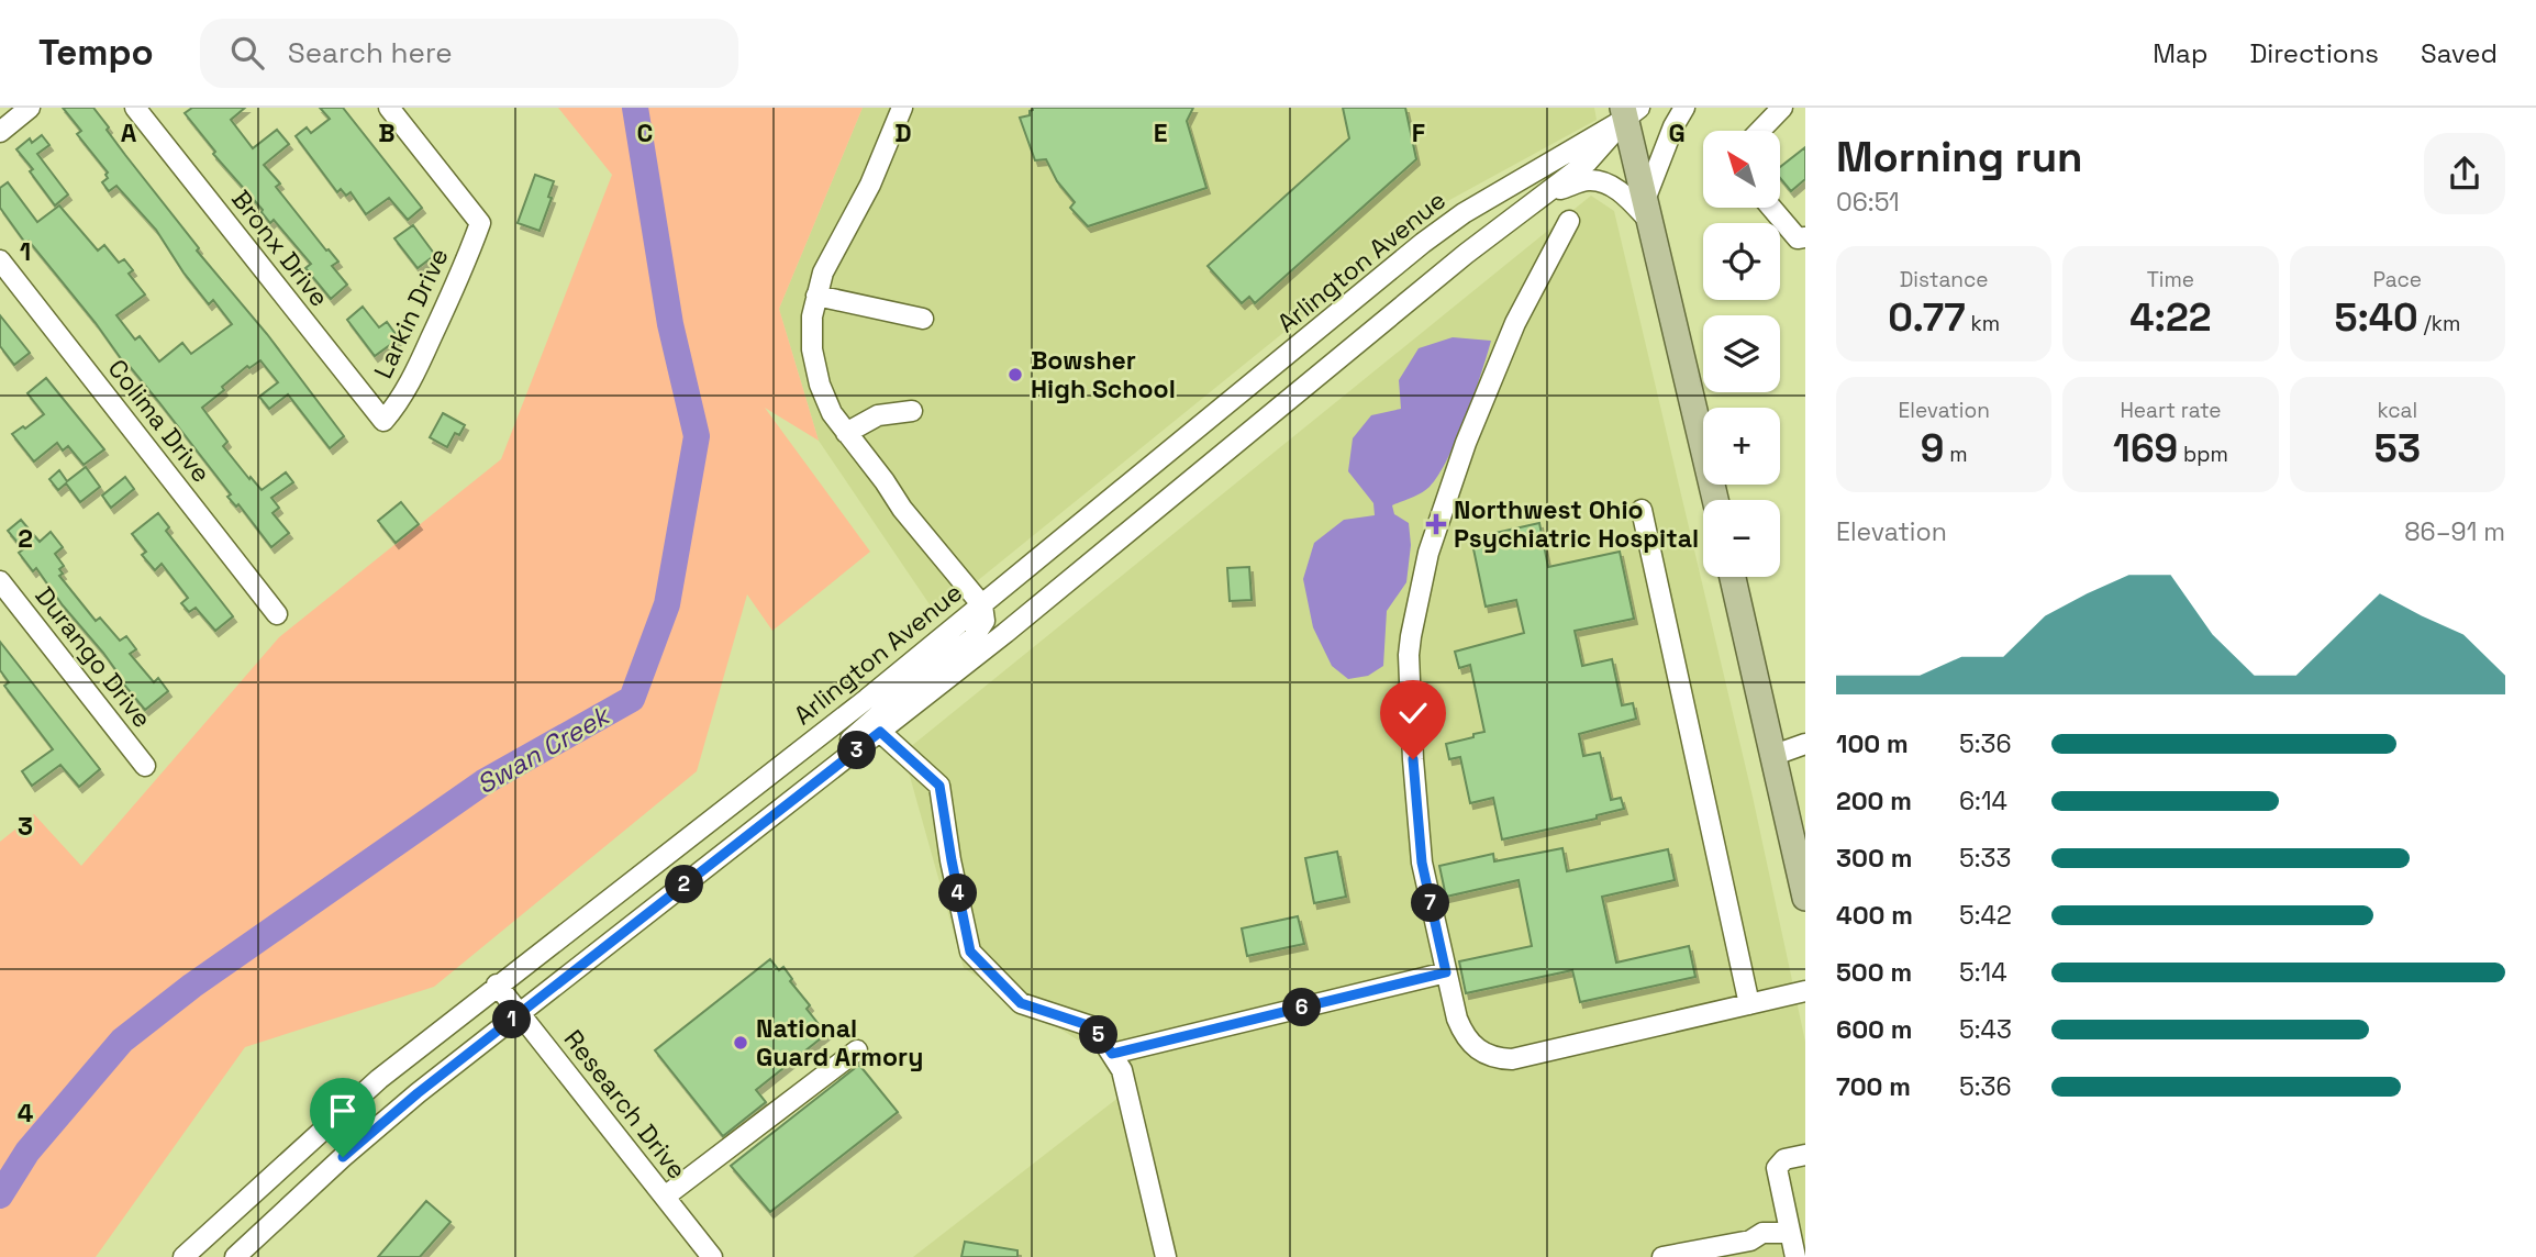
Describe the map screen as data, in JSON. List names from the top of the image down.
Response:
{
  "streets": {
    "street": [
      "Bronx Drive",
      "Arlington Avenue",
      "Larkin Drive",
      "Colima Drive",
      "Durango Drive",
      "Research Drive"
    ]
  },
  "crossings": [
    ["Bronx Drive", "Larkin Drive"],
    ["Arlington Avenue", "Research Drive"]
  ],
  "water": ["Swan Creek"],
  "places": {
    "other": ["Bowsher High School", "National Guard Armory"],
    "health": ["Northwest Ohio Psychiatric Hospital"]
  },
  "north": "top left",
  "page": {
    "header": "Tempo",
    "search": "Search here",
    "nav": ["Map", "Directions", "Saved"],
    "heading": ["Morning run", "06:51"],
    "map_buttons": ["+", "−"],
    "stats": [
      ["Distance", "0.77 km"],
      ["Time", "4:22"],
      ["Pace", "5:40 /km"],
      ["Elevation", "9 m"],
      ["Heart rate", "169 bpm"],
      ["kcal", "53"]
    ],
    "chart": ["Elevation", "86–91 m"],
    "list": [
      {
        "name": "100 m",
        "note": "5:36"
      },
      {
        "name": "200 m",
        "note": "6:14"
      },
      {
        "name": "300 m",
        "note": "5:33"
      },
      {
        "name": "400 m",
        "note": "5:42"
      },
      {
        "name": "500 m",
        "note": "5:14"
      },
      {
        "name": "600 m",
        "note": "5:43"
      },
      {
        "name": "700 m",
        "note": "5:36"
      }
    ],
    "pins": [
      "3",
      "2",
      "4",
      "7",
      "6",
      "1",
      "5"
    ]
  },
  "grid": {
    "columns": [
      "A",
      "B",
      "C",
      "D",
      "E",
      "F",
      "G"
    ],
    "rows": [
      "1",
      "2",
      "3",
      "4"
    ]
  }
}
